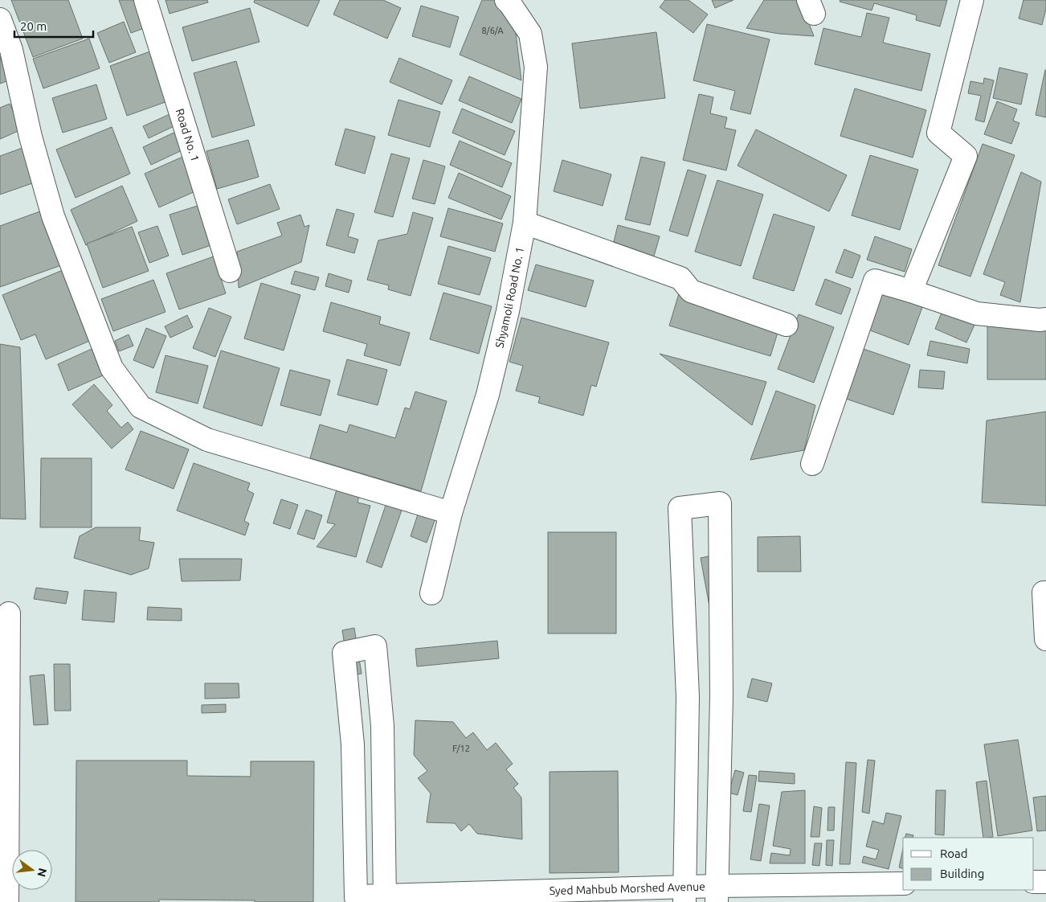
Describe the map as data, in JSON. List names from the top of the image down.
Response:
{
  "streets": {
    "street": ["Road No. 1", "Shyamoli Road No. 1", "Syed Mahbub Morshed Avenue"]
  },
  "house_numbers": ["8/6/A", "F/12"],
  "legend": ["Road", "Building"],
  "scale_bar": "20 m",
  "north": "right"
}
